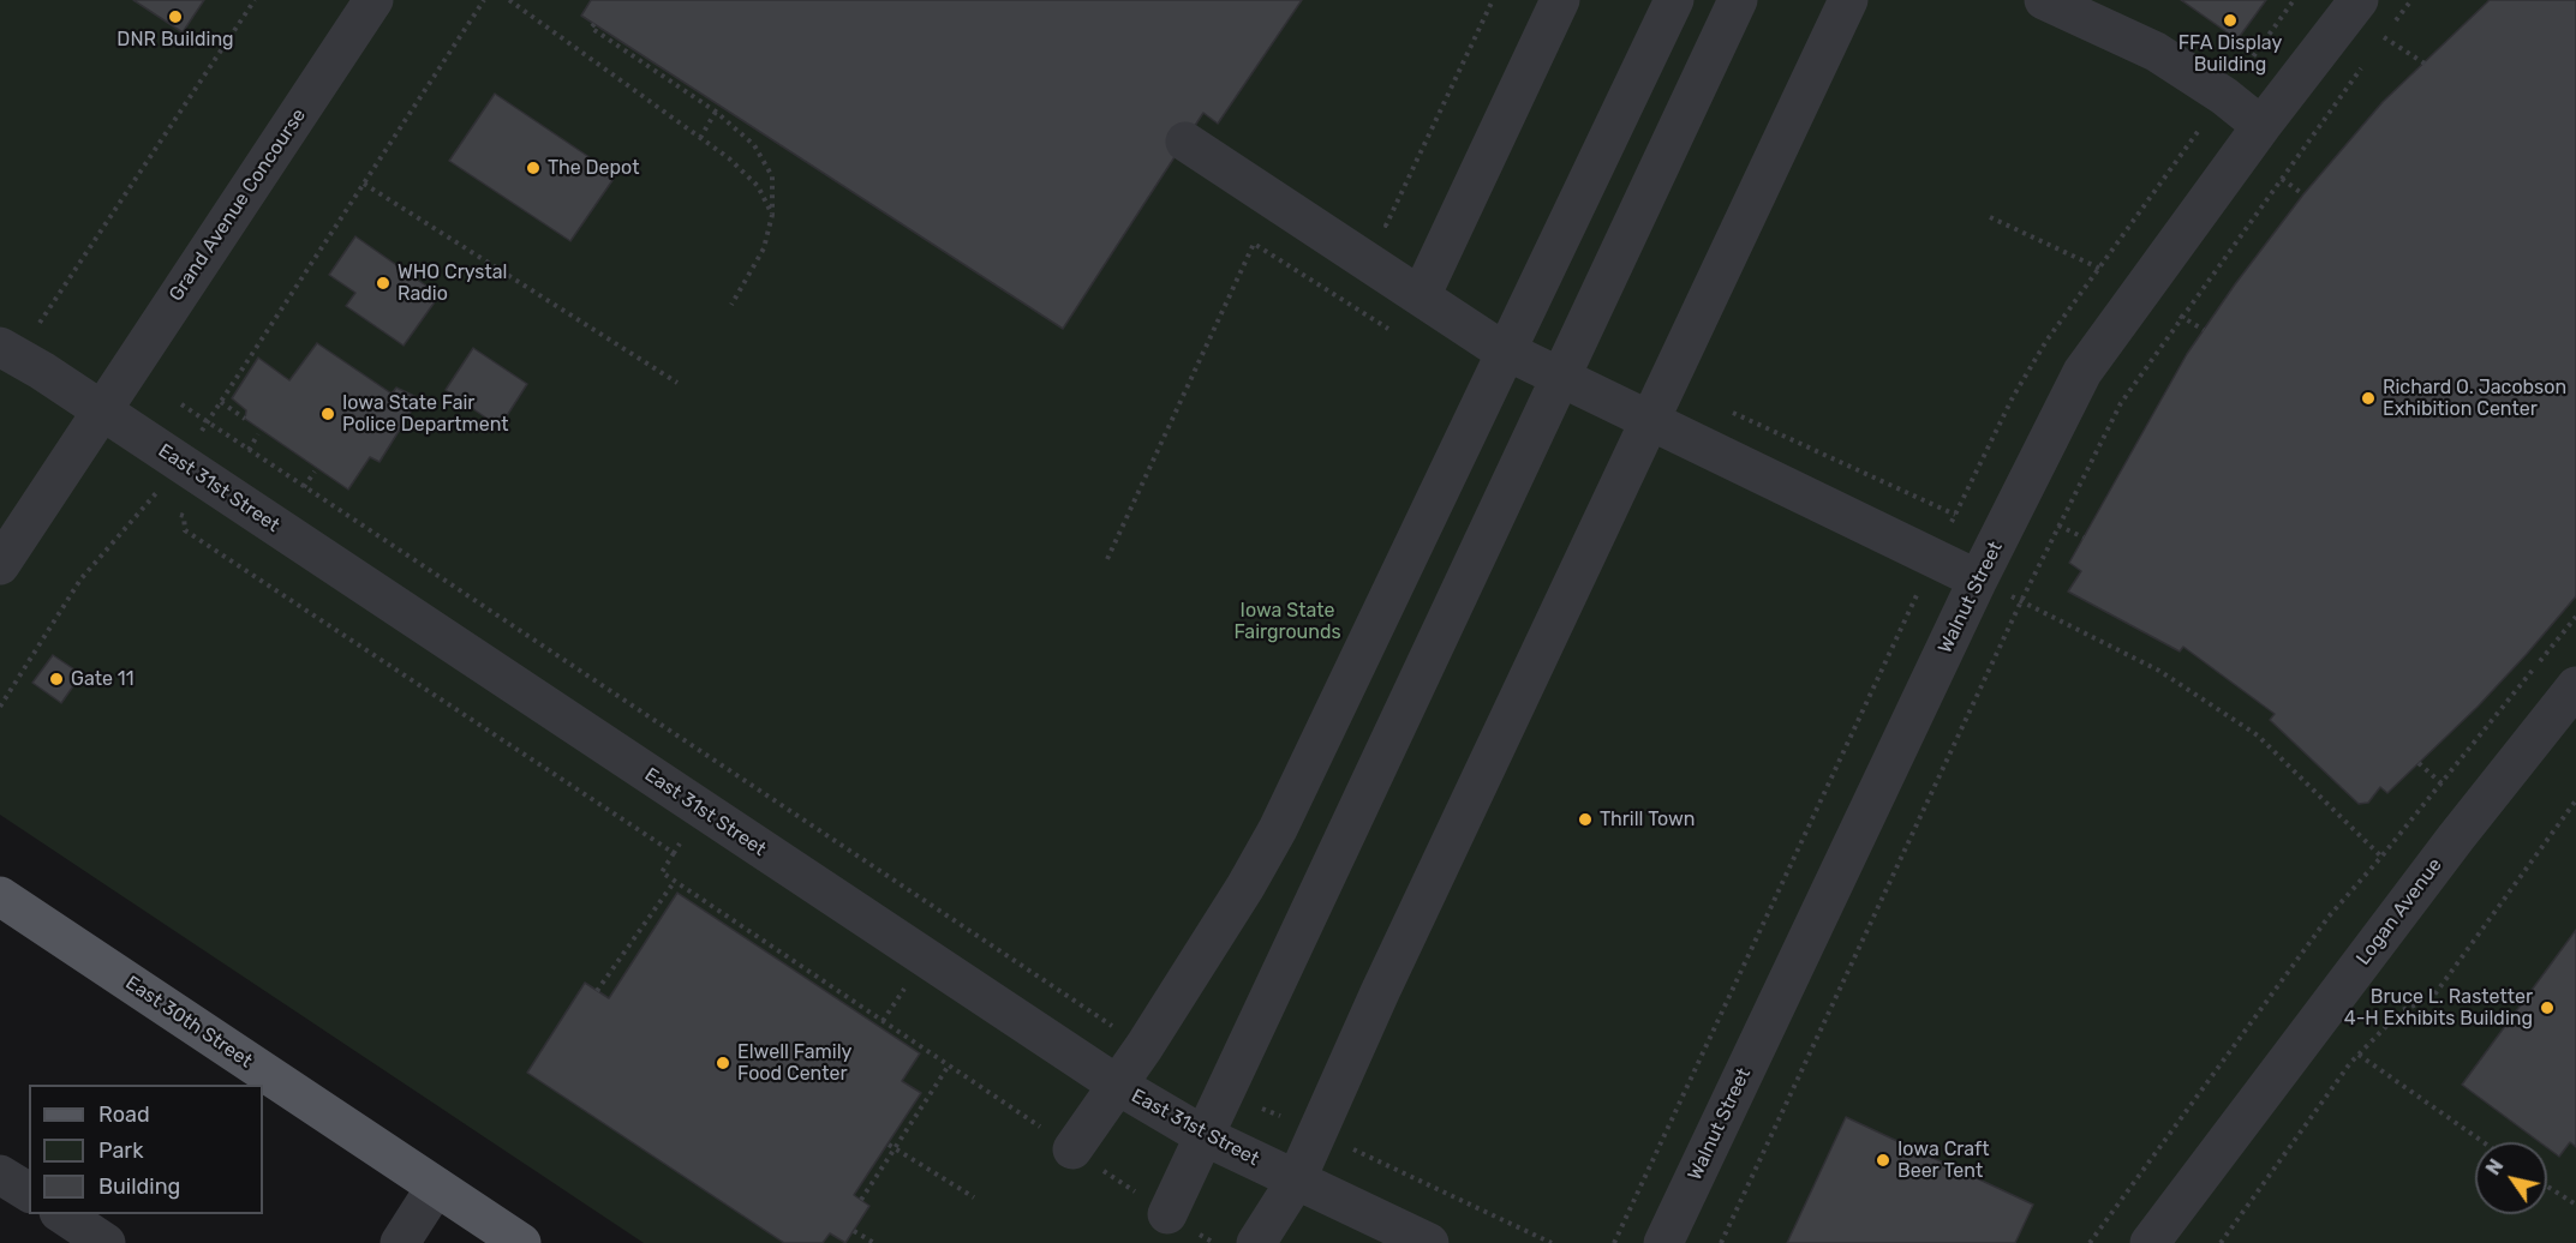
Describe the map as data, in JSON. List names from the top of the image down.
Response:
{
  "streets": {
    "main road": ["East 30th Street"],
    "street": [
      "Grand Avenue Concourse",
      "East 31st Street",
      "Walnut Street",
      "Logan Avenue"
    ]
  },
  "crossings": [
    ["Grand Avenue Concourse", "East 31st Street"]
  ],
  "parks": ["Iowa State Fairgrounds"],
  "places": [
    "DNR Building",
    "FFA Display Building",
    "The Depot",
    "WHO Crystal Radio",
    "Richard O. Jacobson Exhibition Center",
    "Iowa State Fair Police Department",
    "Gate 11",
    "Thrill Town",
    "Bruce L. Rastetter 4-H Exhibits Building",
    "Elwell Family Food Center",
    "Iowa Craft Beer Tent"
  ],
  "legend": ["Road", "Park", "Building"],
  "north": "top left"
}
